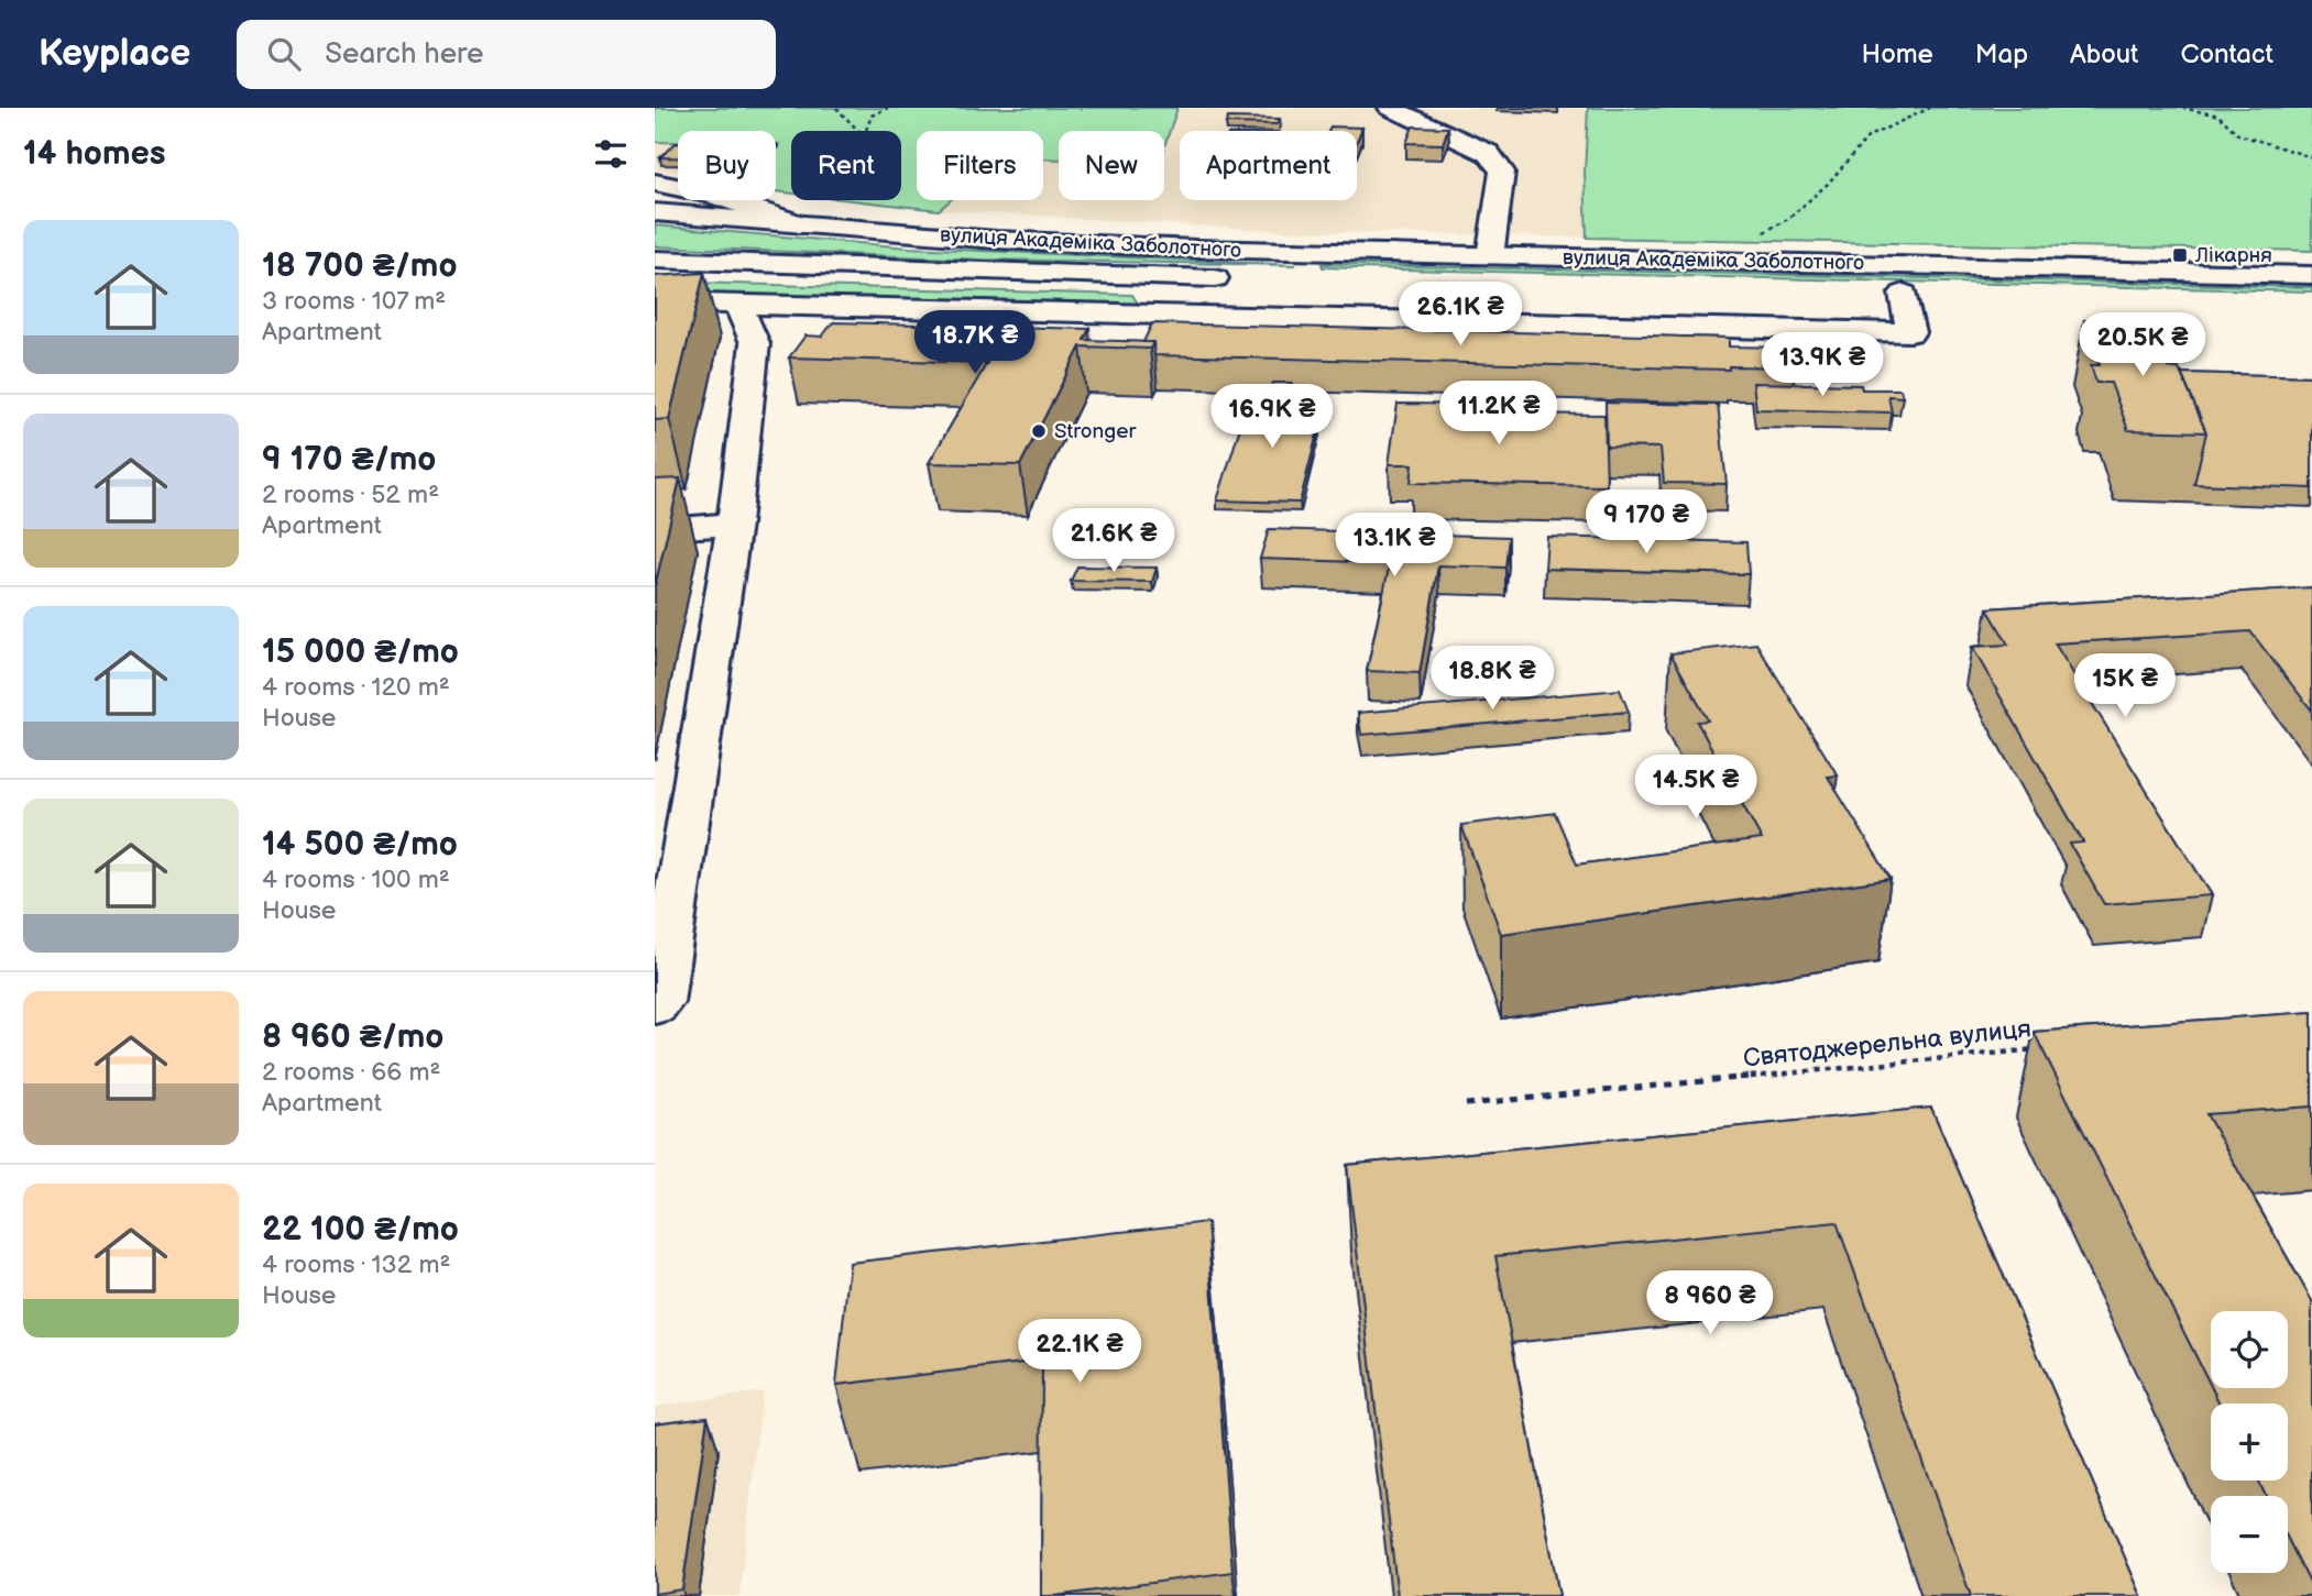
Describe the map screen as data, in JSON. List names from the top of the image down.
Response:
{
  "streets": {
    "main road": ["вулиця Академіка Заболотного"],
    "path": ["Святоджерельна вулиця"]
  },
  "places": {
    "transit": ["Лікарня"],
    "other": ["Stronger"]
  },
  "page": {
    "header": "Keyplace",
    "search": "Search here",
    "nav": [
      "Home",
      "Map",
      "About",
      "Contact"
    ],
    "heading": "14 homes",
    "chip": [
      "Buy",
      "Rent",
      "Filters",
      "New",
      "Apartment"
    ],
    "list": [
      {
        "name": "18 700 ₴/mo",
        "note": "3 rooms · 107 m² · Apartment"
      },
      {
        "name": "9 170 ₴/mo",
        "note": "2 rooms · 52 m² · Apartment"
      },
      {
        "name": "15 000 ₴/mo",
        "note": "4 rooms · 120 m² · House"
      },
      {
        "name": "14 500 ₴/mo",
        "note": "4 rooms · 100 m² · House"
      },
      {
        "name": "8 960 ₴/mo",
        "note": "2 rooms · 66 m² · Apartment"
      },
      {
        "name": "22 100 ₴/mo",
        "note": "4 rooms · 132 m² · House"
      }
    ],
    "price": [
      "26.1K ₴",
      "18.7K ₴",
      "20.5K ₴",
      "13.9K ₴",
      "11.2K ₴",
      "16.9K ₴",
      "9 170 ₴",
      "21.6K ₴",
      "13.1K ₴",
      "18.8K ₴",
      "15K ₴",
      "14.5K ₴",
      "8 960 ₴",
      "22.1K ₴"
    ],
    "map_buttons": ["+", "−"]
  }
}
